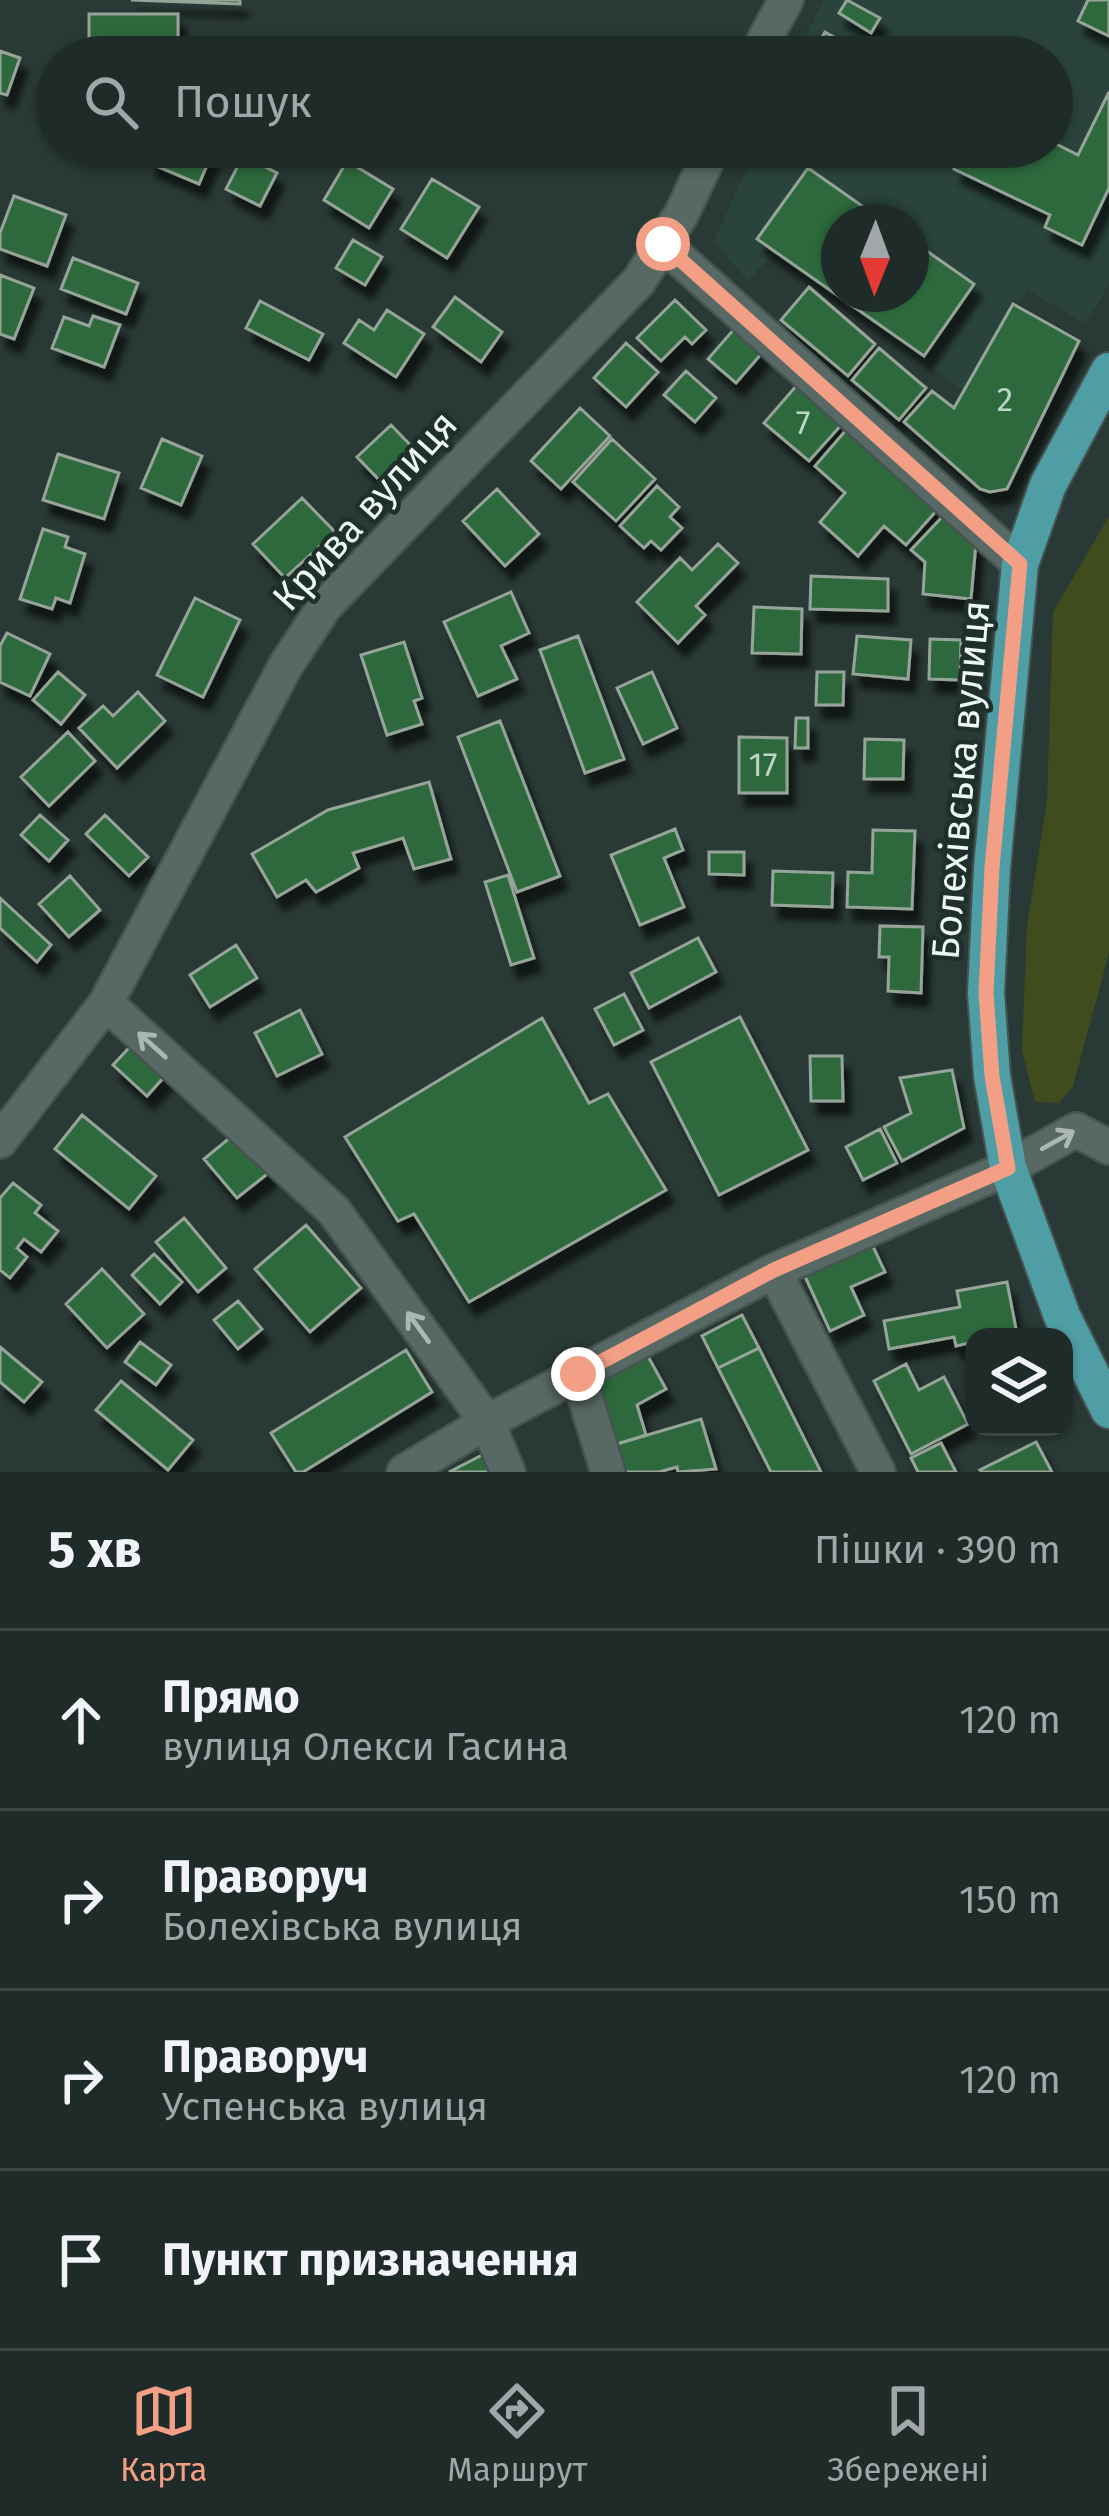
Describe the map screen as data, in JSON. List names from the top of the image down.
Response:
{
  "streets": {
    "main road": ["Болехівська вулиця"],
    "street": ["Крива вулиця"]
  },
  "house_numbers": ["2", "7", "17"],
  "north": "bottom",
  "page": {
    "search": "Пошук",
    "heading": ["5 хв", "Пішки · 390 m"],
    "list": [
      ["Прямо", "вулиця Олекси Гасина", "120 m"],
      ["Праворуч", "Болехівська вулиця", "150 m"],
      ["Праворуч", "Успенська вулиця", "120 m"],
      "Пункт призначення"
    ],
    "nav": ["Карта", "Маршрут", "Збережені"]
  }
}
